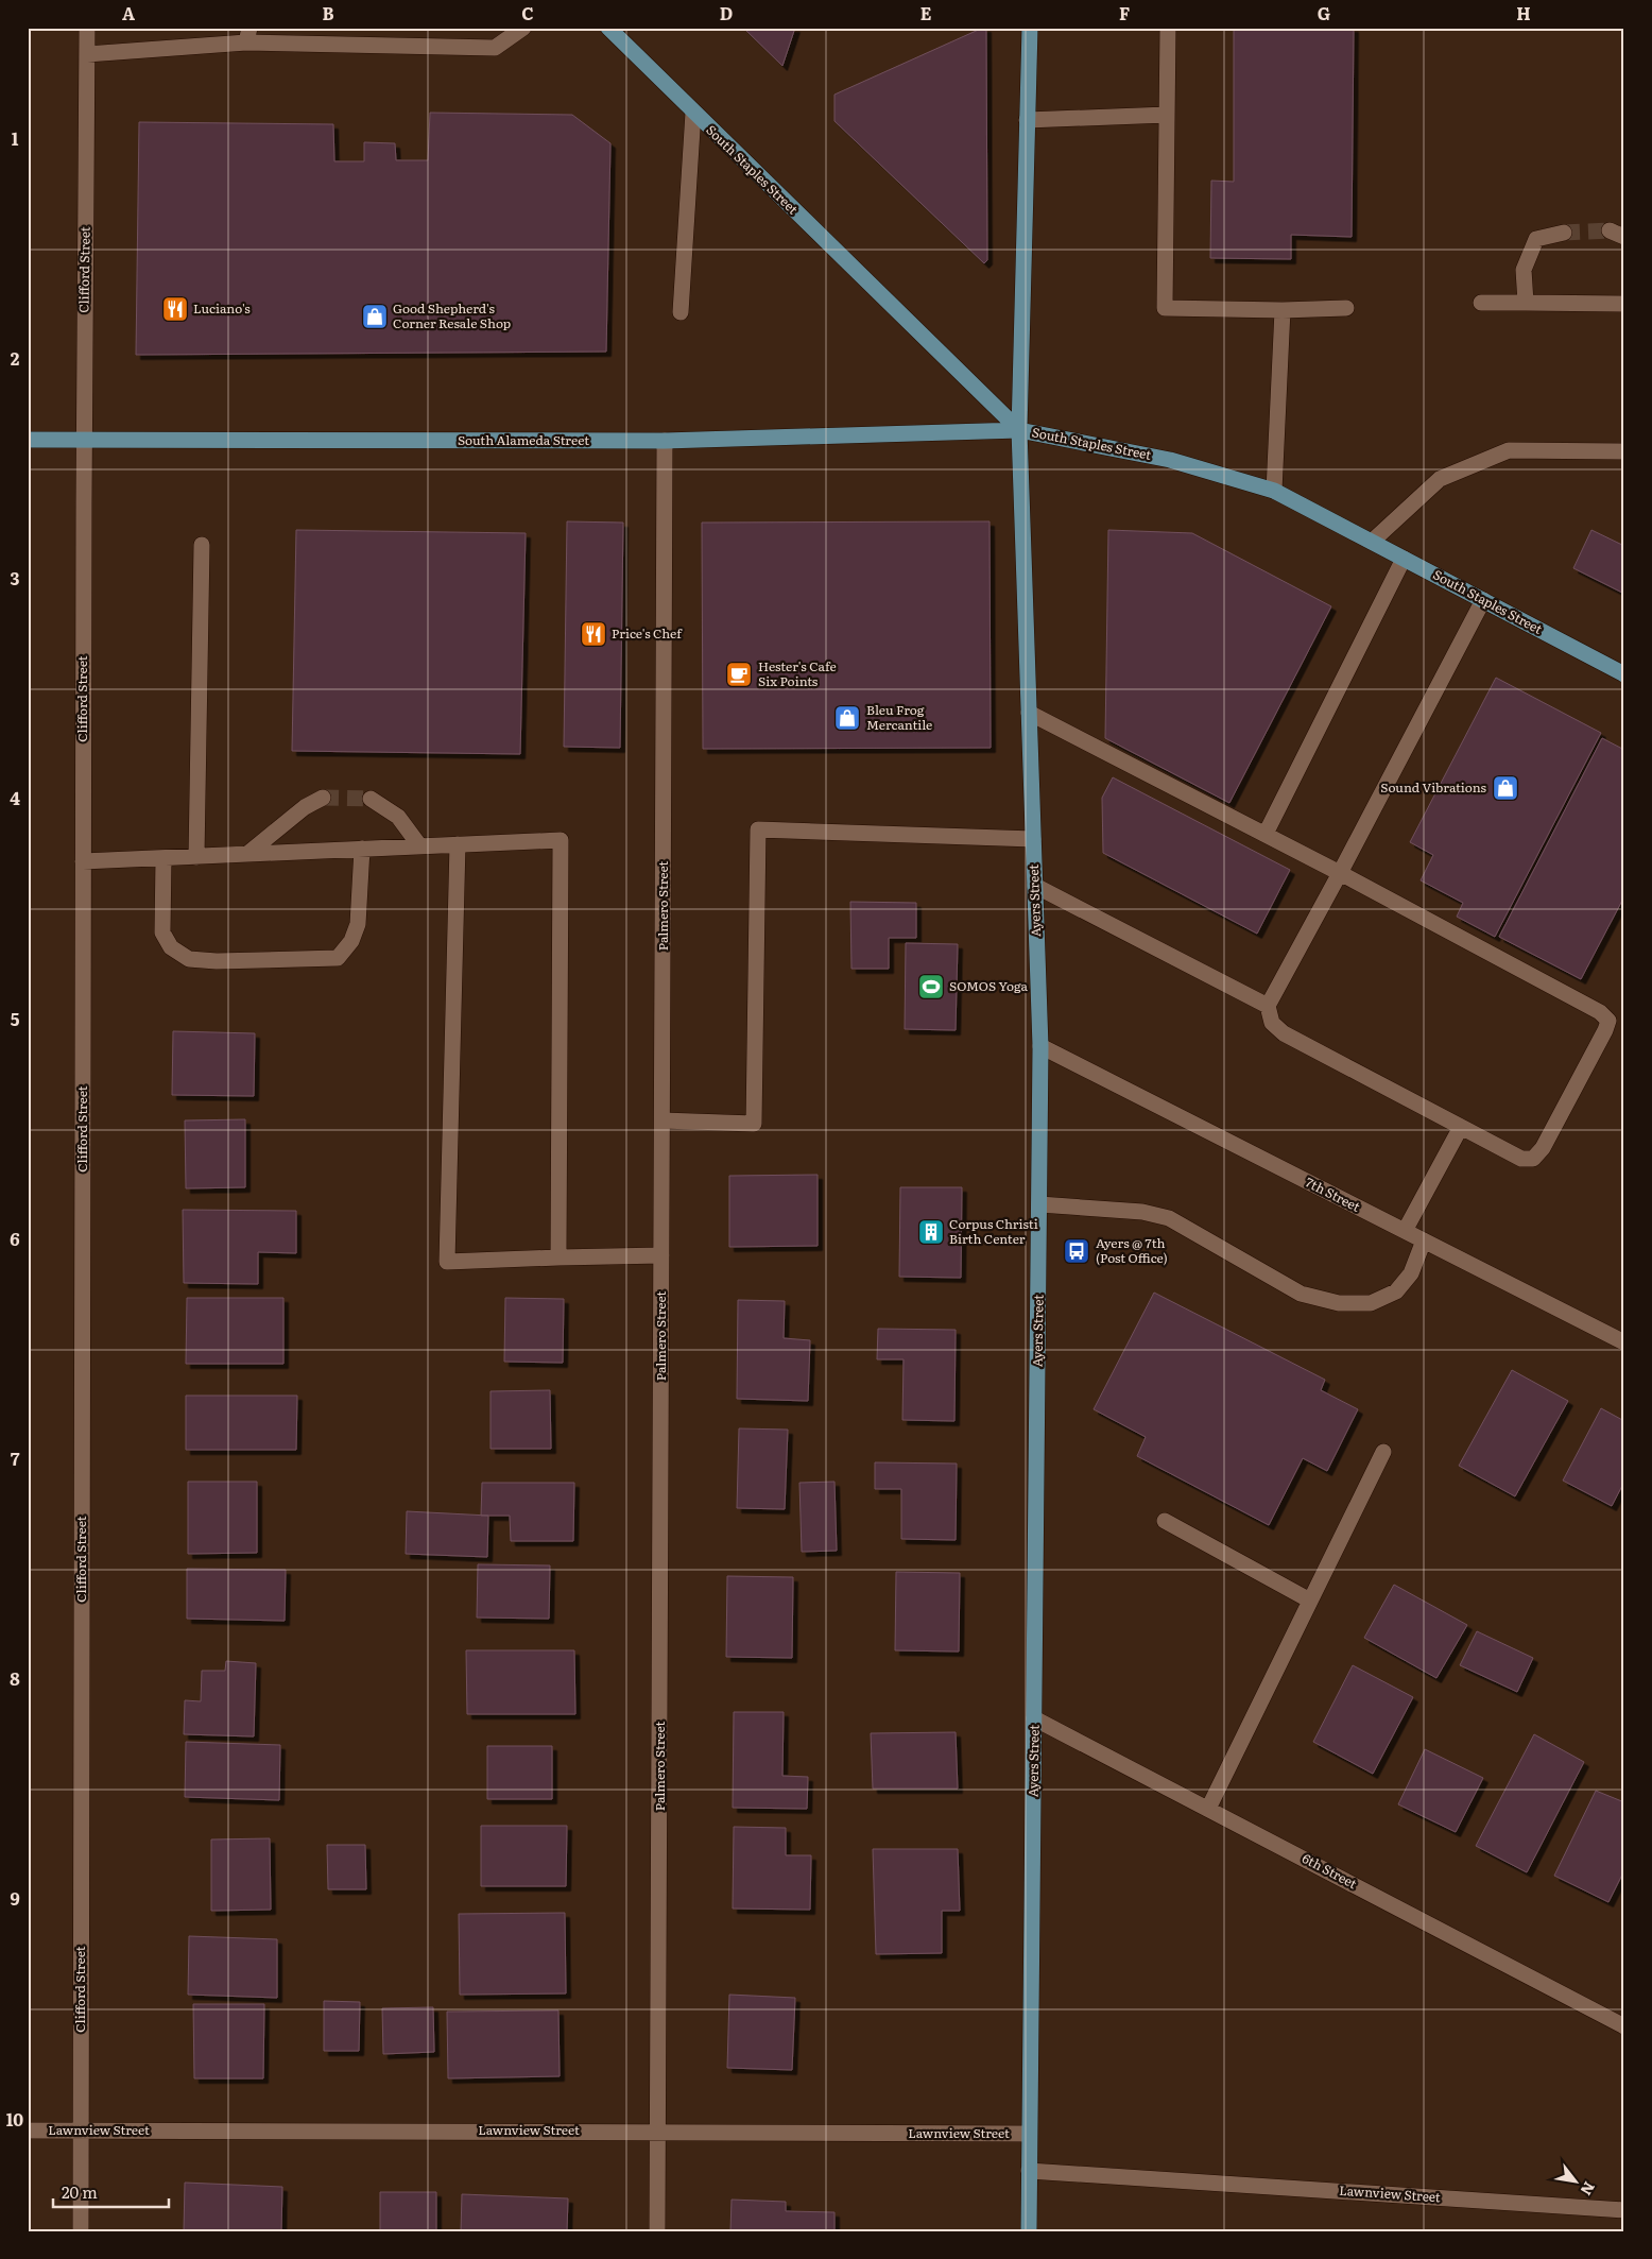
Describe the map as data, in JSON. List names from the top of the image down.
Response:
{
  "streets": {
    "main road": ["South Staples Street", "South Alameda Street", "Ayers Street"],
    "street": [
      "Clifford Street",
      "Palmero Street",
      "7th Street",
      "6th Street",
      "Lawnview Street"
    ]
  },
  "crossings": [
    ["South Staples Street", "South Alameda Street"],
    ["South Staples Street", "Ayers Street"],
    ["Clifford Street", "South Alameda Street"],
    ["Clifford Street", "Lawnview Street"],
    ["South Alameda Street", "Ayers Street"],
    ["South Alameda Street", "Palmero Street"],
    ["Ayers Street", "7th Street"],
    ["Ayers Street", "6th Street"],
    ["Ayers Street", "Lawnview Street"],
    ["Palmero Street", "Lawnview Street"]
  ],
  "places": {
    "restaurant": ["Luciano's", "Price's Chef"],
    "shop": ["Good Shepherd's Corner Resale Shop", "Bleu Frog Mercantile", "Sound Vibrations"],
    "cafe": ["Hester's Cafe Six Points"],
    "sports": ["SOMOS Yoga"],
    "building": ["Corpus Christi Birth Center"],
    "bus stop": ["Ayers @ 7th (Post Office)"]
  },
  "scale_bar": "20 m",
  "north": "bottom right",
  "grid": {
    "columns": [
      "A",
      "B",
      "C",
      "D",
      "E",
      "F",
      "G",
      "H"
    ],
    "rows": [
      "1",
      "2",
      "3",
      "4",
      "5",
      "6",
      "7",
      "8",
      "9",
      "10"
    ]
  }
}
